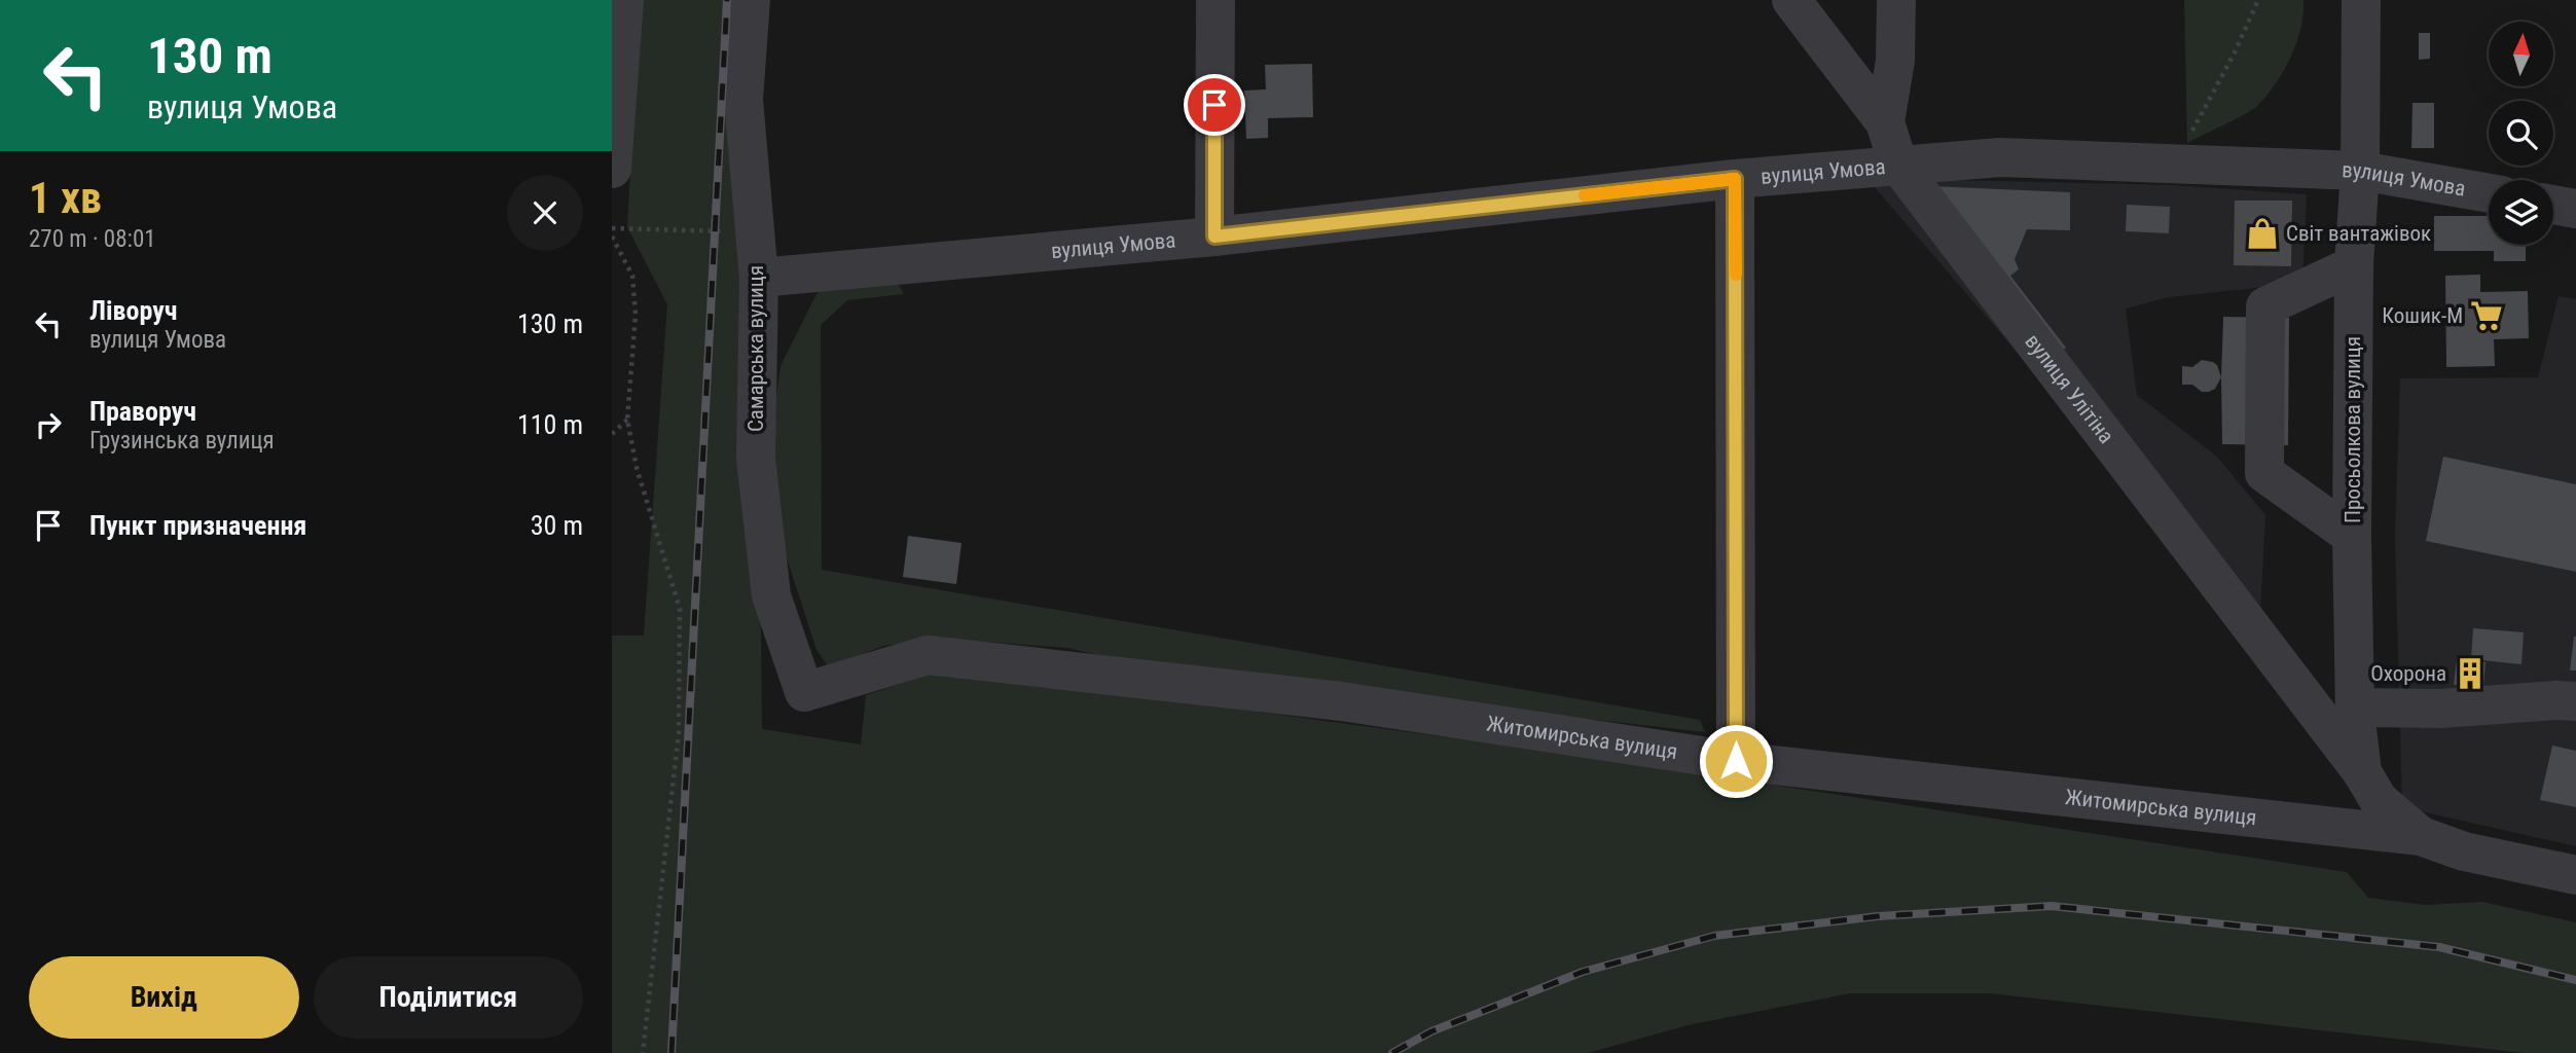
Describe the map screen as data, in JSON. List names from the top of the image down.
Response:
{
  "streets": {
    "street": [
      "вулиця Умова",
      "Самарська вулиця",
      "вулиця Улітіна",
      "Просьолкова вулиця",
      "Житомирська вулиця"
    ]
  },
  "crossings": [
    ["вулиця Умова", "Самарська вулиця"],
    ["вулиця Умова", "вулиця Улітіна"],
    ["вулиця Умова", "Просьолкова вулиця"],
    ["Самарська вулиця", "Житомирська вулиця"],
    ["вулиця Улітіна", "Просьолкова вулиця"],
    ["Просьолкова вулиця", "Житомирська вулиця"]
  ],
  "places": {
    "shop": ["Світ вантажівок"],
    "supermarket": ["Кошик-М"],
    "building": ["Охорона"]
  },
  "north": "top",
  "page": {
    "turn": ["130 m", "вулиця Умова"],
    "heading": ["1 хв", "270 m · 08:01"],
    "list": [
      {
        "name": "Ліворуч",
        "note": "вулиця Умова",
        "value": "130 m"
      },
      {
        "name": "Праворуч",
        "note": "Грузинська вулиця",
        "value": "110 m"
      },
      {
        "name": "Пункт призначення",
        "value": "30 m"
      }
    ],
    "buttons": ["Вихід", "Поділитися"]
  }
}
